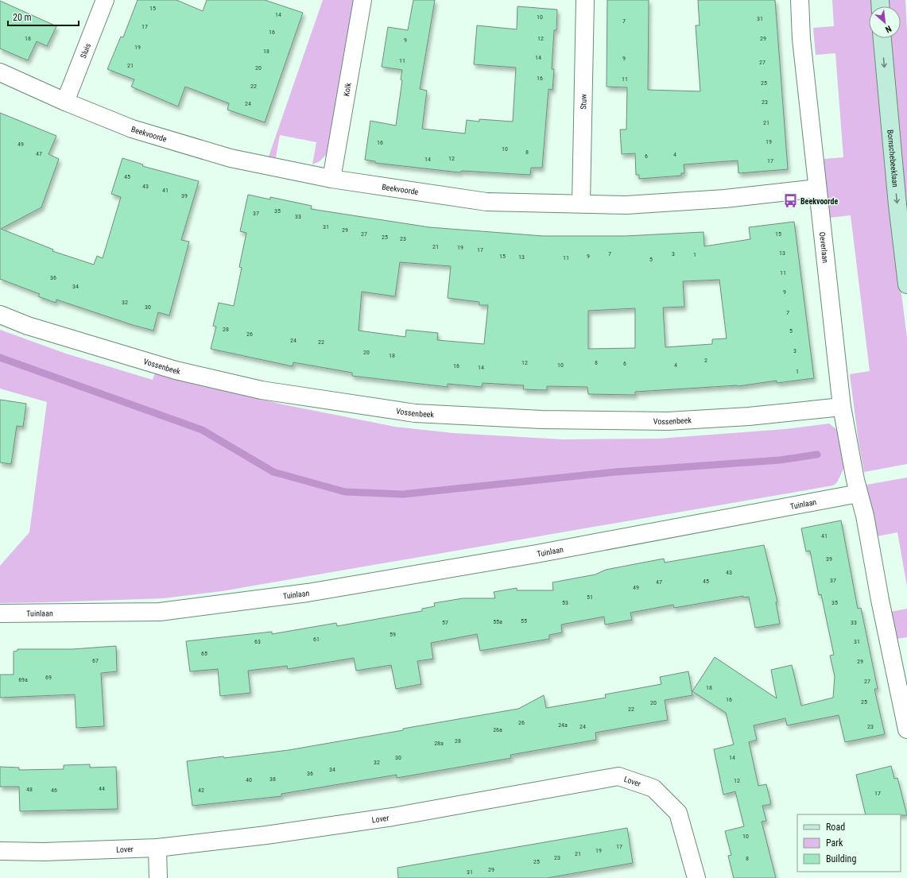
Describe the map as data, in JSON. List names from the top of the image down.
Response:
{
  "streets": {
    "street": [
      "Sluis",
      "Kolk",
      "Stuw",
      "Beekvoorde",
      "Bornschebeeklaan",
      "Oeverlaan",
      "Vossenbeek",
      "Tuinlaan",
      "Lover"
    ]
  },
  "crossings": [
    ["Sluis", "Beekvoorde"],
    ["Kolk", "Beekvoorde"],
    ["Stuw", "Beekvoorde"],
    ["Beekvoorde", "Oeverlaan"],
    ["Oeverlaan", "Vossenbeek"],
    ["Oeverlaan", "Tuinlaan"]
  ],
  "one_way": ["Bornschebeeklaan"],
  "places": {
    "bus stop": ["Beekvoorde"]
  },
  "house_numbers": [
    "15",
    "14",
    "10",
    "31",
    "7",
    "17",
    "16",
    "18",
    "12",
    "29",
    "9",
    "19",
    "18",
    "14",
    "9",
    "11",
    "27",
    "21",
    "20",
    "16",
    "11",
    "25",
    "22",
    "23",
    "24",
    "21",
    "19",
    "16",
    "49",
    "10",
    "8",
    "47",
    "4",
    "6",
    "12",
    "14",
    "17",
    "45",
    "43",
    "41",
    "39",
    "35",
    "37",
    "33",
    "31",
    "29",
    "27",
    "15",
    "25",
    "23",
    "21",
    "19",
    "17",
    "13",
    "7",
    "3",
    "1",
    "15",
    "9",
    "13",
    "11",
    "5",
    "11",
    "36",
    "34",
    "9",
    "32",
    "30",
    "7",
    "28",
    "5",
    "26",
    "24",
    "22",
    "3",
    "20",
    "18",
    "2",
    "12",
    "8",
    "6",
    "10",
    "4",
    "16",
    "14",
    "1",
    "41",
    "39",
    "43",
    "37",
    "45",
    "47",
    "49",
    "51",
    "53",
    "35",
    "55",
    "55a",
    "57",
    "33",
    "59",
    "61",
    "63",
    "31",
    "65",
    "67",
    "29",
    "69",
    "69a",
    "27",
    "18",
    "16",
    "25",
    "20",
    "22",
    "26",
    "24a",
    "24",
    "23",
    "26a",
    "28",
    "28a",
    "30",
    "14",
    "32",
    "34",
    "36",
    "38",
    "40",
    "12",
    "44",
    "48",
    "46",
    "42",
    "17",
    "10",
    "17",
    "19",
    "21",
    "23",
    "8",
    "25",
    "29",
    "31"
  ],
  "legend": ["Road", "Park", "Building"],
  "scale_bar": "20 m",
  "north": "bottom right"
}
